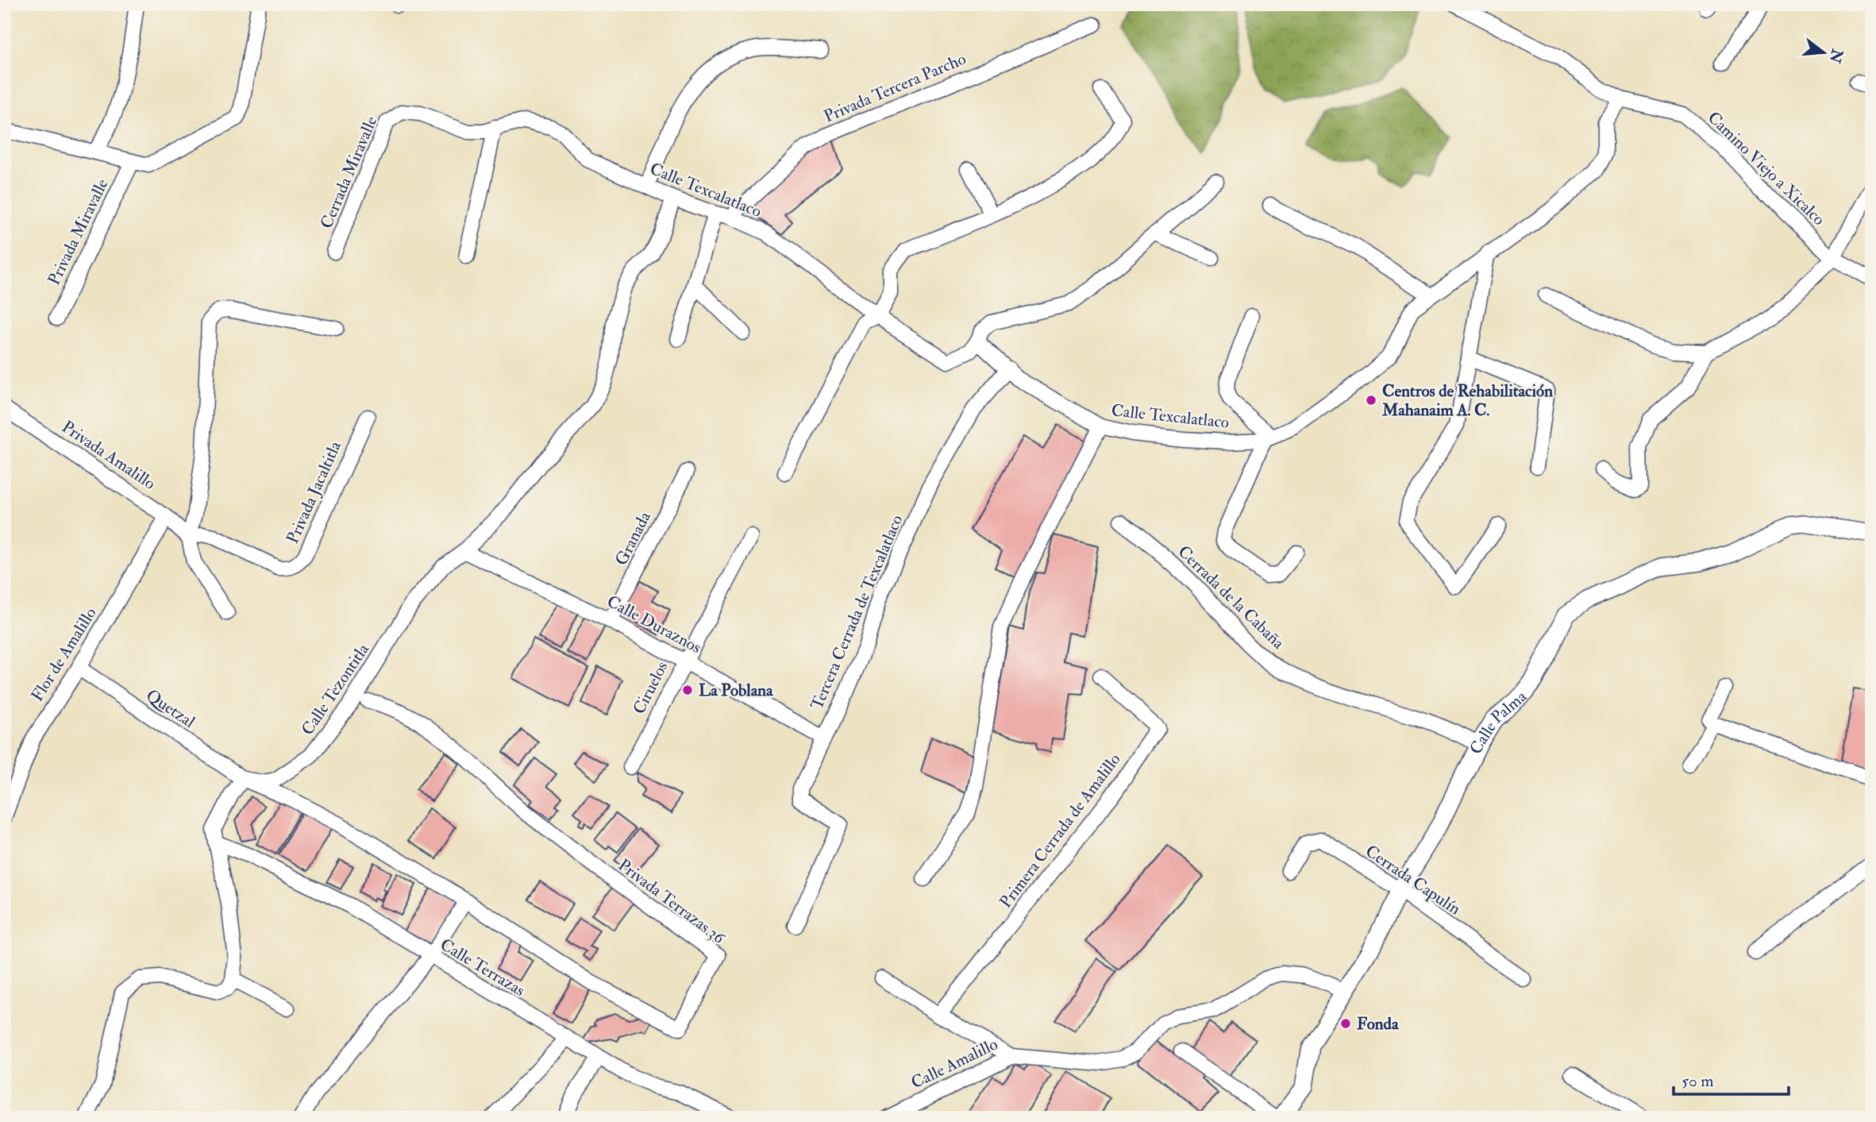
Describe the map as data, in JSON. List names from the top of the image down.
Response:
{
  "streets": {
    "street": [
      "Privada Tercera Parcho",
      "Camino Viejo a Xicalco",
      "Cerrada Miravalle",
      "Calle Texcalatlaco",
      "Privada Miravalle",
      "Privada Amalillo",
      "Privada Jacaltitla",
      "Granada",
      "Cerrada de la Cabaña",
      "Tercera Cerrada de Texcalatlaco",
      "Calle Duraznos",
      "Flor de Amalillo",
      "Ciruelos",
      "Calle Tezontitla",
      "Quetzal",
      "Calle Palma",
      "Primera Cerrada de Amalillo",
      "Cerrada Capulín",
      "Privada Terrazas 36",
      "Calle Terrazas",
      "Calle Amalillo"
    ]
  },
  "crossings": [
    ["Privada Tercera Parcho", "Calle Texcalatlaco"],
    ["Camino Viejo a Xicalco", "Calle Texcalatlaco"],
    ["Cerrada Miravalle", "Calle Texcalatlaco"],
    ["Calle Texcalatlaco", "Tercera Cerrada de Texcalatlaco"],
    ["Calle Texcalatlaco", "Calle Tezontitla"],
    ["Privada Amalillo", "Privada Jacaltitla"],
    ["Privada Amalillo", "Flor de Amalillo"],
    ["Granada", "Calle Duraznos"],
    ["Cerrada de la Cabaña", "Calle Palma"],
    ["Tercera Cerrada de Texcalatlaco", "Calle Duraznos"],
    ["Calle Duraznos", "Ciruelos"],
    ["Calle Duraznos", "Calle Tezontitla"],
    ["Flor de Amalillo", "Quetzal"],
    ["Calle Tezontitla", "Quetzal"],
    ["Calle Tezontitla", "Privada Terrazas 36"],
    ["Quetzal", "Privada Terrazas 36"],
    ["Calle Palma", "Cerrada Capulín"],
    ["Calle Palma", "Calle Amalillo"]
  ],
  "places": ["Centros de Rehabilitación Mahanaim A. C.", "La Poblana", "Fonda"],
  "scale_bar": "50 m",
  "north": "right"
}
